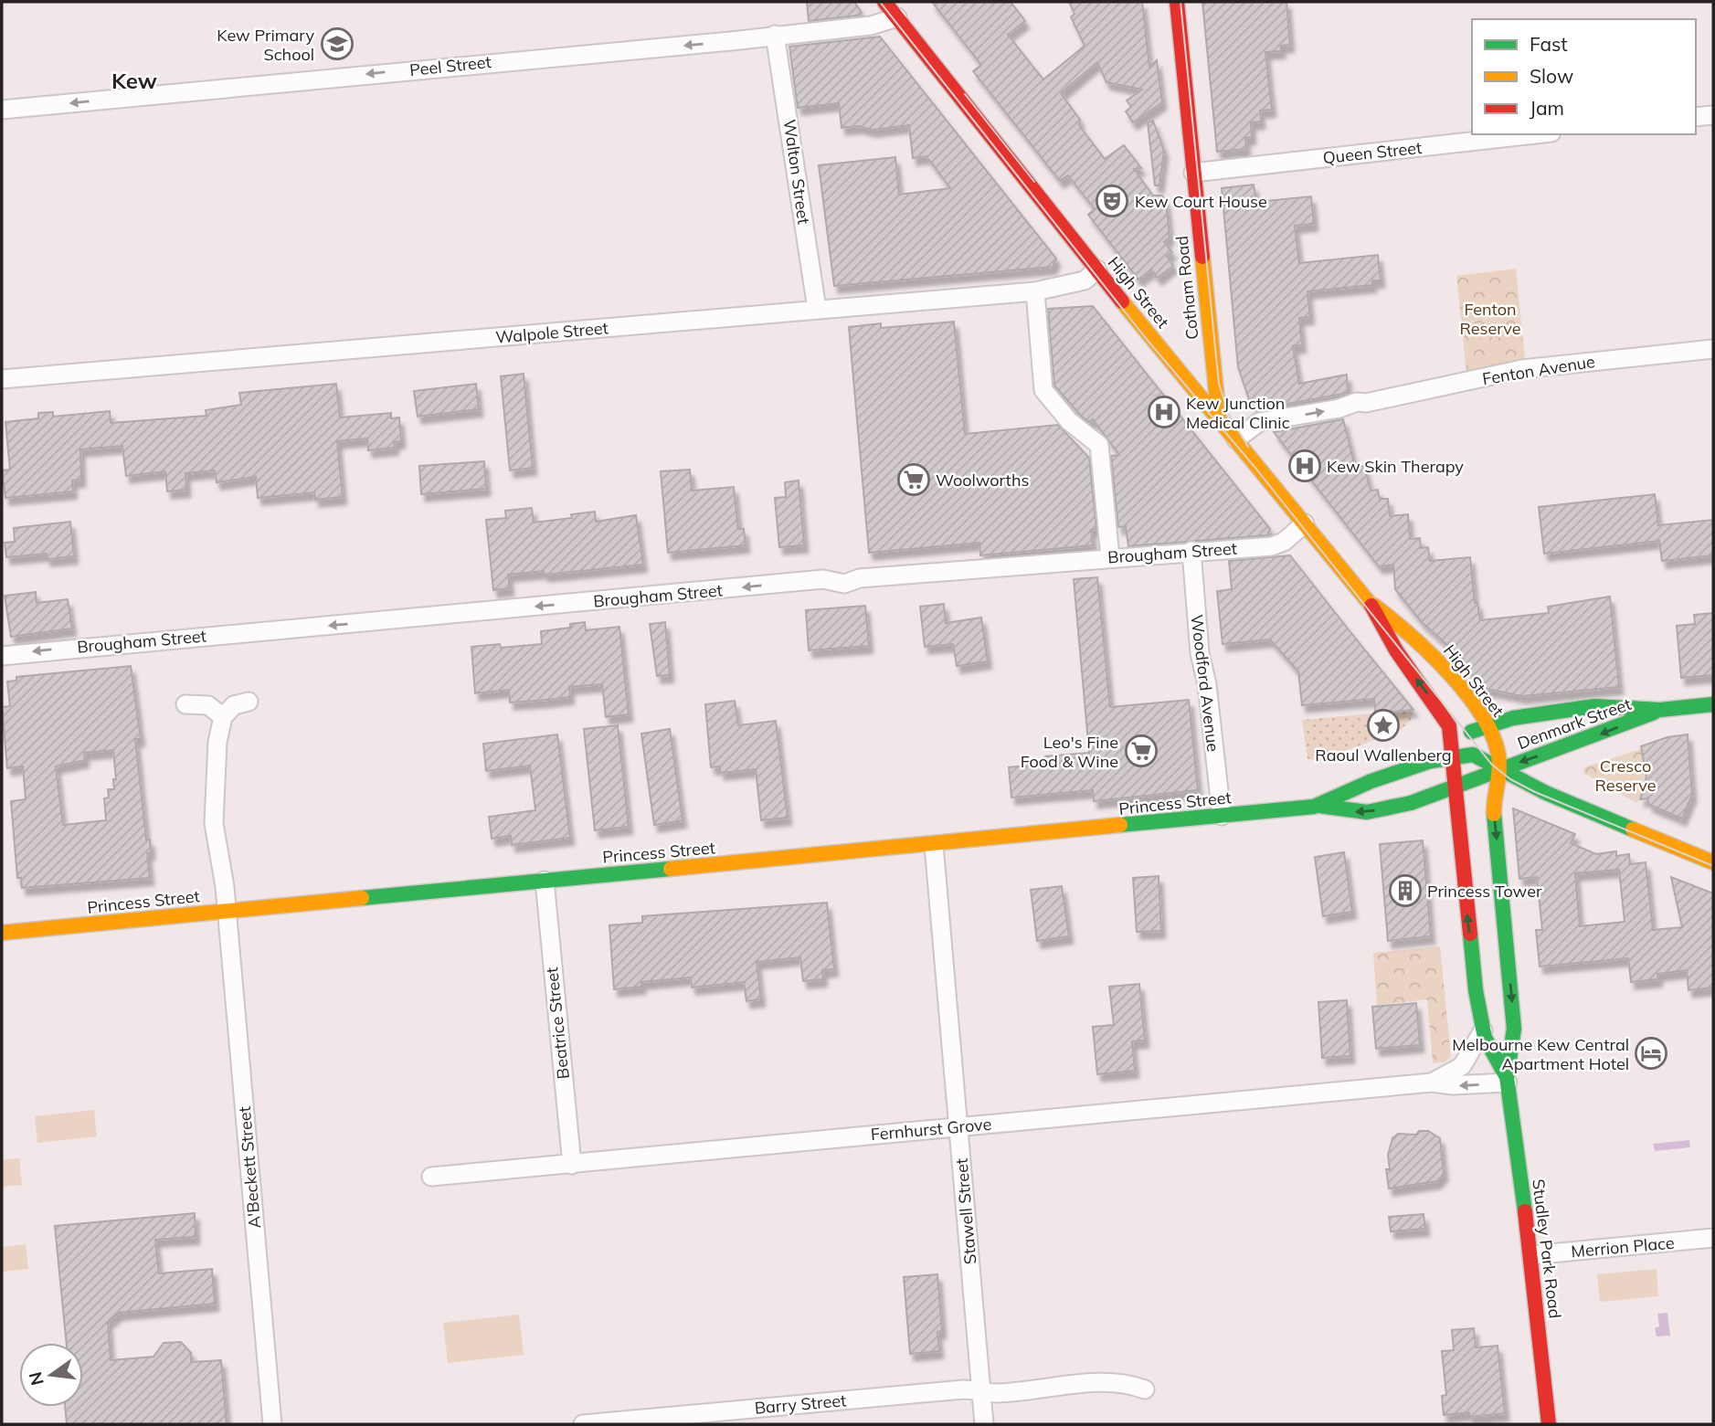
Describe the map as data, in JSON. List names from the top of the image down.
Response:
{
  "streets": {
    "main road": [
      "Cotham Road",
      "High Street",
      "Denmark Street",
      "Princess Street",
      "Studley Park Road"
    ],
    "street": [
      "Peel Street",
      "Queen Street",
      "Walton Street",
      "Walpole Street",
      "Fenton Avenue",
      "Brougham Street",
      "Woodford Avenue",
      "Beatrice Street",
      "Fernhurst Grove",
      "A'Beckett Street",
      "Stawell Street",
      "Merrion Place",
      "Barry Street"
    ]
  },
  "crossings": [
    ["Peel Street", "Walton Street"],
    ["Peel Street", "High Street"],
    ["Queen Street", "Cotham Road"],
    ["Walton Street", "Walpole Street"],
    ["Cotham Road", "High Street"],
    ["High Street", "Walpole Street"],
    ["High Street", "Fenton Avenue"],
    ["High Street", "Brougham Street"],
    ["High Street", "Denmark Street"],
    ["High Street", "Princess Street"],
    ["High Street", "Studley Park Road"],
    ["Brougham Street", "Woodford Avenue"],
    ["Woodford Avenue", "Princess Street"],
    ["Denmark Street", "Princess Street"],
    ["Denmark Street", "Studley Park Road"],
    ["Princess Street", "Beatrice Street"],
    ["Princess Street", "A'Beckett Street"],
    ["Princess Street", "Stawell Street"],
    ["Princess Street", "Studley Park Road"],
    ["Beatrice Street", "Fernhurst Grove"],
    ["Fernhurst Grove", "Stawell Street"],
    ["Fernhurst Grove", "Studley Park Road"],
    ["Stawell Street", "Barry Street"],
    ["Merrion Place", "Studley Park Road"]
  ],
  "one_way": ["Peel Street", "Fenton Avenue", "Brougham Street"],
  "districts": ["Kew"],
  "parks": ["Fenton Reserve", "Cresco Reserve"],
  "places": {
    "school or university": ["Kew Primary School"],
    "theatre": ["Kew Court House"],
    "hospital": ["Kew Junction Medical Clinic", "Kew Skin Therapy"],
    "supermarket": ["Woolworths", "Leo's Fine Food & Wine"],
    "place": ["Raoul Wallenberg"],
    "building": ["Princess Tower"],
    "hotel": ["Melbourne Kew Central Apartment Hotel"]
  },
  "legend": ["Fast", "Slow", "Jam"],
  "north": "left"
}
